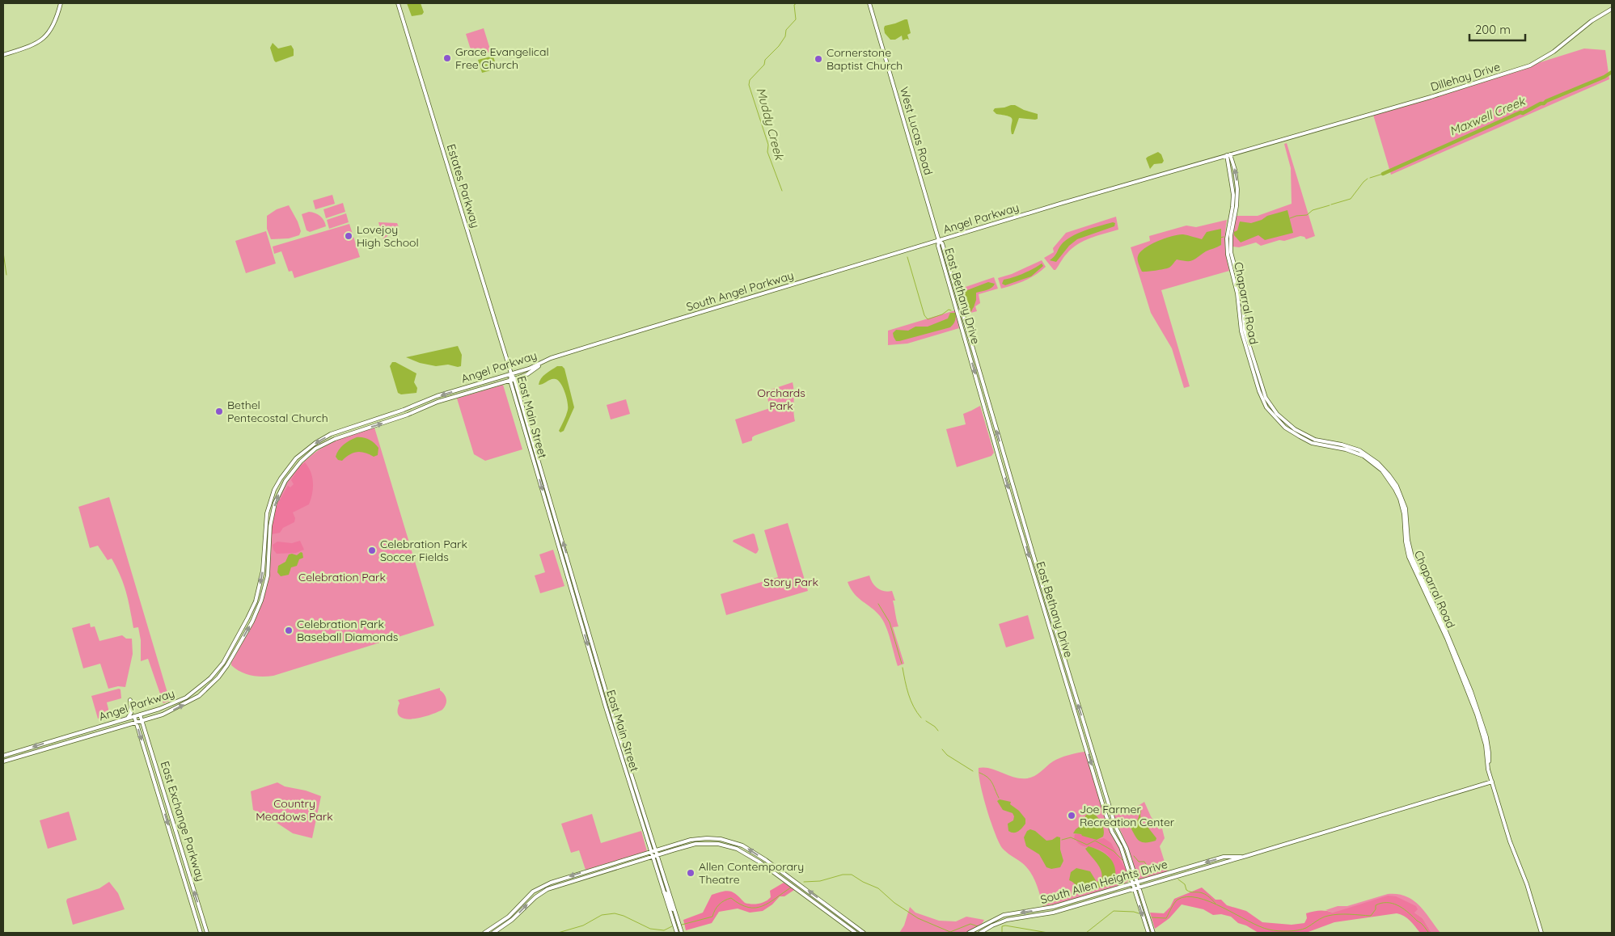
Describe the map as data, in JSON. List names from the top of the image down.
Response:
{
  "streets": {
    "main road": [
      "Dillehay Drive",
      "West Lucas Road",
      "Estates Parkway",
      "Angel Parkway",
      "South Angel Parkway",
      "East Bethany Drive",
      "Chaparral Road",
      "East Main Street",
      "East Exchange Parkway",
      "South Allen Heights Drive"
    ]
  },
  "crossings": [
    ["Dillehay Drive", "Angel Parkway"],
    ["Dillehay Drive", "Chaparral Road"],
    ["West Lucas Road", "Angel Parkway"],
    ["West Lucas Road", "South Angel Parkway"],
    ["West Lucas Road", "East Bethany Drive"],
    ["Estates Parkway", "Angel Parkway"],
    ["Estates Parkway", "East Main Street"],
    ["Angel Parkway", "South Angel Parkway"],
    ["Angel Parkway", "East Bethany Drive"],
    ["Angel Parkway", "Chaparral Road"],
    ["Angel Parkway", "East Main Street"],
    ["Angel Parkway", "East Exchange Parkway"],
    ["South Angel Parkway", "East Bethany Drive"],
    ["East Bethany Drive", "South Allen Heights Drive"],
    ["Chaparral Road", "South Allen Heights Drive"]
  ],
  "water": ["Maxwell Creek", "Muddy Creek"],
  "parks": [
    "Orchards Park",
    "Celebration Park",
    "Story Park",
    "Country Meadows Park"
  ],
  "places": [
    "Grace Evangelical Free Church",
    "Cornerstone Baptist Church",
    "Lovejoy High School",
    "Bethel Pentecostal Church",
    "Celebration Park Soccer Fields",
    "Celebration Park Baseball Diamonds",
    "Joe Farmer Recreation Center",
    "Allen Contemporary Theatre"
  ],
  "scale_bar": "200 m"
}
